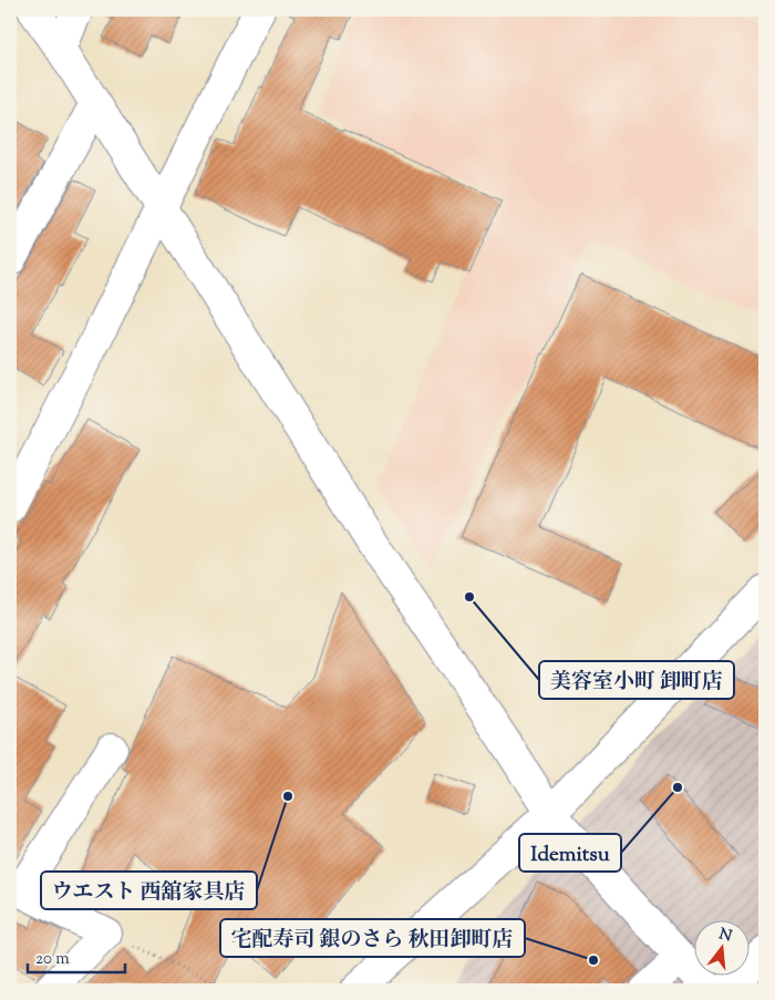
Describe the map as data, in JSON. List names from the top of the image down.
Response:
{
  "places": [
    "美容室小町 卸町店",
    "Idemitsu",
    "ウエスト 西舘家具店",
    "宅配寿司 銀のさら 秋田卸町店"
  ],
  "scale_bar": "20 m",
  "north": "top"
}
